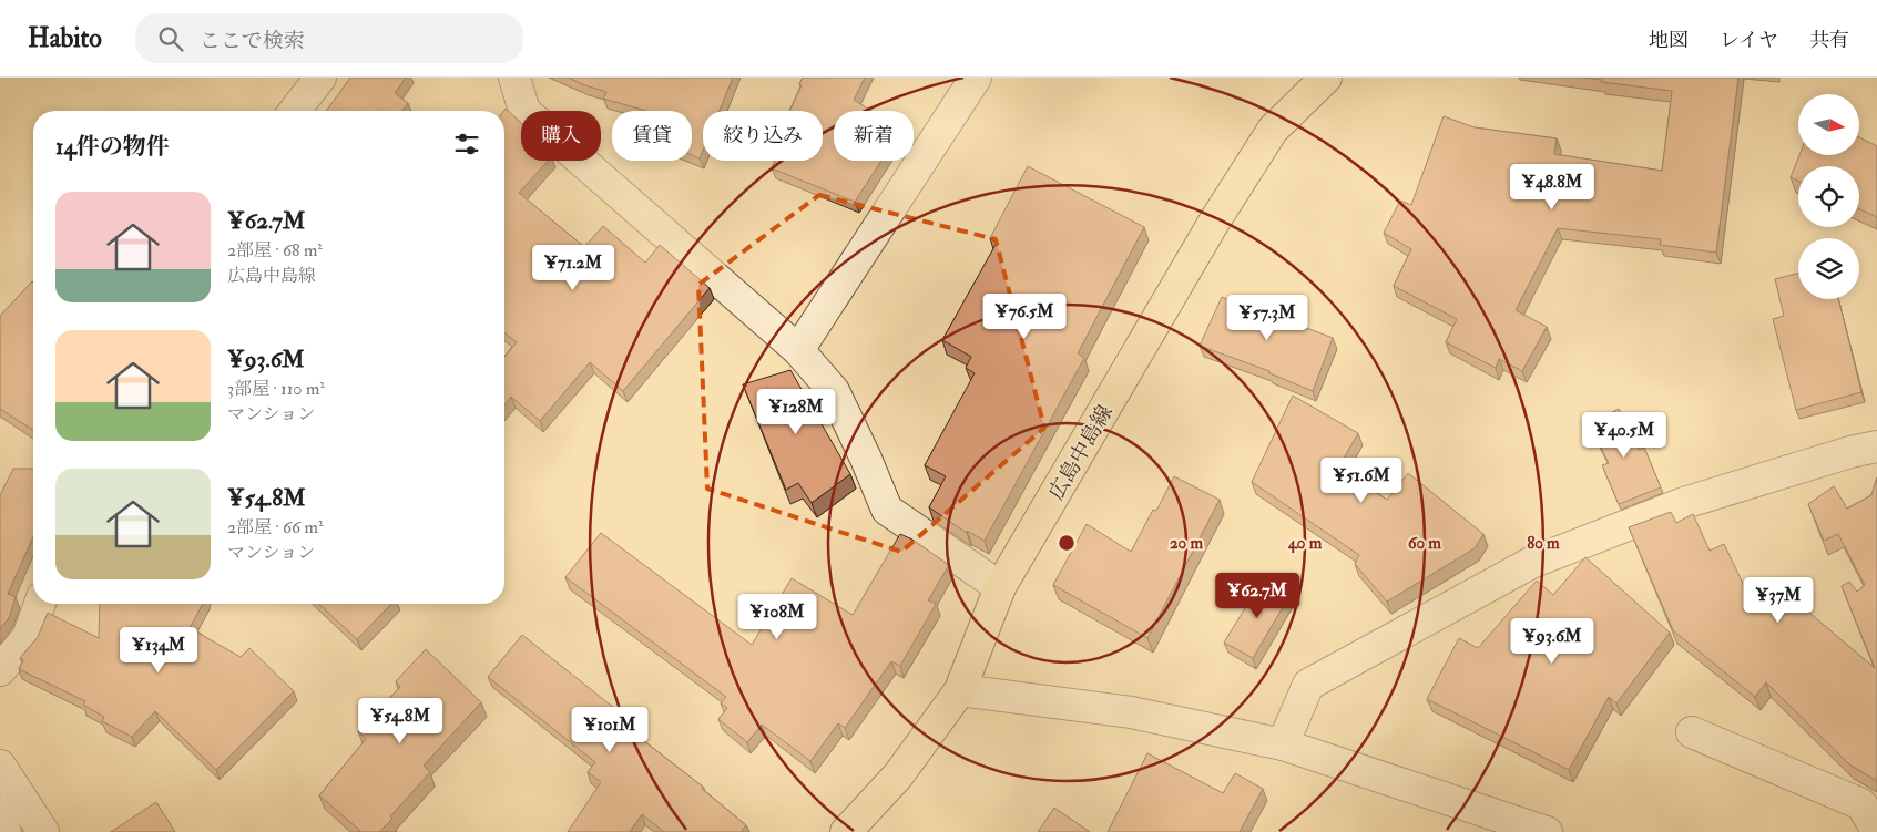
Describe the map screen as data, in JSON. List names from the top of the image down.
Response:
{
  "streets": {
    "main road": ["広島中島線"]
  },
  "north": "right",
  "page": {
    "header": "Habito",
    "search": "ここで検索",
    "nav": ["地図", "レイヤ", "共有"],
    "chip": [
      "購入",
      "賃貸",
      "絞り込み",
      "新着"
    ],
    "heading": "14件の物件",
    "price": [
      "¥48.8M",
      "¥71.2M",
      "¥76.5M",
      "¥57.3M",
      "¥128M",
      "¥40.5M",
      "¥51.6M",
      "¥62.7M",
      "¥37M",
      "¥108M",
      "¥93.6M",
      "¥134M",
      "¥54.8M",
      "¥101M"
    ],
    "list": [
      {
        "name": "¥62.7M",
        "note": "2部屋 · 68 m² · 広島中島線"
      },
      {
        "name": "¥93.6M",
        "note": "3部屋 · 110 m² · マンション"
      },
      {
        "name": "¥54.8M",
        "note": "2部屋 · 66 m² · マンション"
      }
    ]
  },
  "rings": [
    "20 m",
    "40 m",
    "60 m",
    "80 m"
  ]
}
